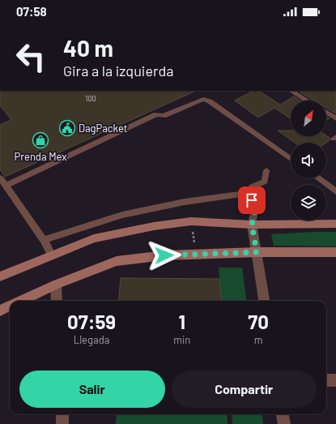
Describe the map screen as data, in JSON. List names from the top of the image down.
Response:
{
  "places": {
    "public building": ["DagPacket"],
    "shop": ["Prenda Mex"]
  },
  "house_numbers": ["100"],
  "north": "top right",
  "page": {
    "status": "07:58",
    "turn": ["40 m", "Gira a la izquierda"],
    "eta": [
      "07:59",
      "Llegada",
      "1",
      "min",
      "70",
      "m"
    ],
    "buttons": ["Salir", "Compartir"]
  }
}
